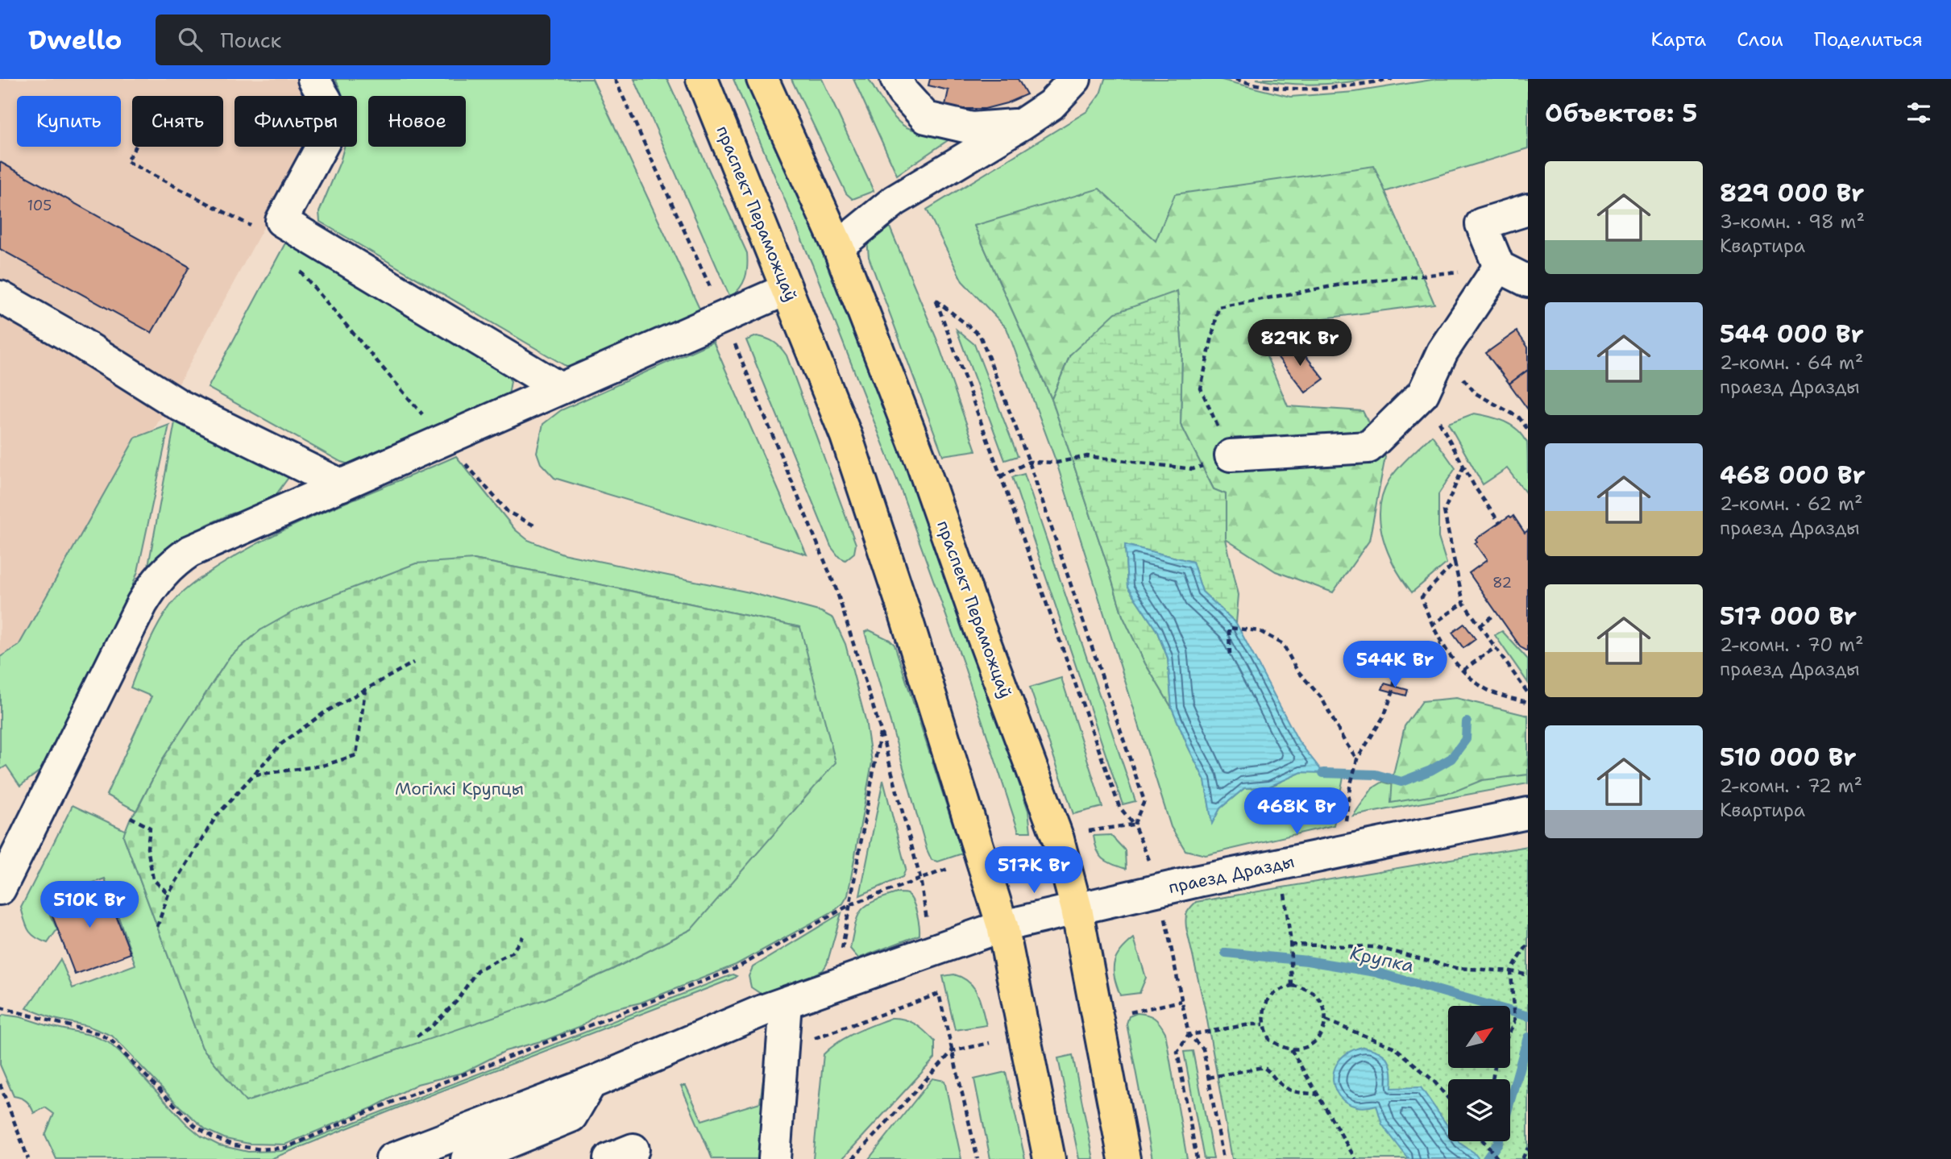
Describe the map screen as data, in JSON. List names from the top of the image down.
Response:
{
  "streets": {
    "main road": ["праспект Пераможцаў"],
    "street": ["праезд Дразды"]
  },
  "crossings": [
    ["праспект Пераможцаў", "праезд Дразды"]
  ],
  "water": ["Крупка"],
  "parks": ["Могілкі Крупцы"],
  "house_numbers": ["105", "82"],
  "north": "top right",
  "page": {
    "header": "Dwello",
    "search": "Поиск",
    "nav": ["Карта", "Слои", "Поделиться"],
    "heading": "Объектов: 5",
    "chip": [
      "Купить",
      "Снять",
      "Фильтры",
      "Новое"
    ],
    "list": [
      {
        "name": "829 000 Br",
        "note": "3-комн. · 98 m² · Квартира"
      },
      {
        "name": "544 000 Br",
        "note": "2-комн. · 64 m² · праезд Дразды"
      },
      {
        "name": "468 000 Br",
        "note": "2-комн. · 62 m² · праезд Дразды"
      },
      {
        "name": "517 000 Br",
        "note": "2-комн. · 70 m² · праезд Дразды"
      },
      {
        "name": "510 000 Br",
        "note": "2-комн. · 72 m² · Квартира"
      }
    ],
    "price": [
      "829K Br",
      "544K Br",
      "468K Br",
      "517K Br",
      "510K Br"
    ]
  }
}
